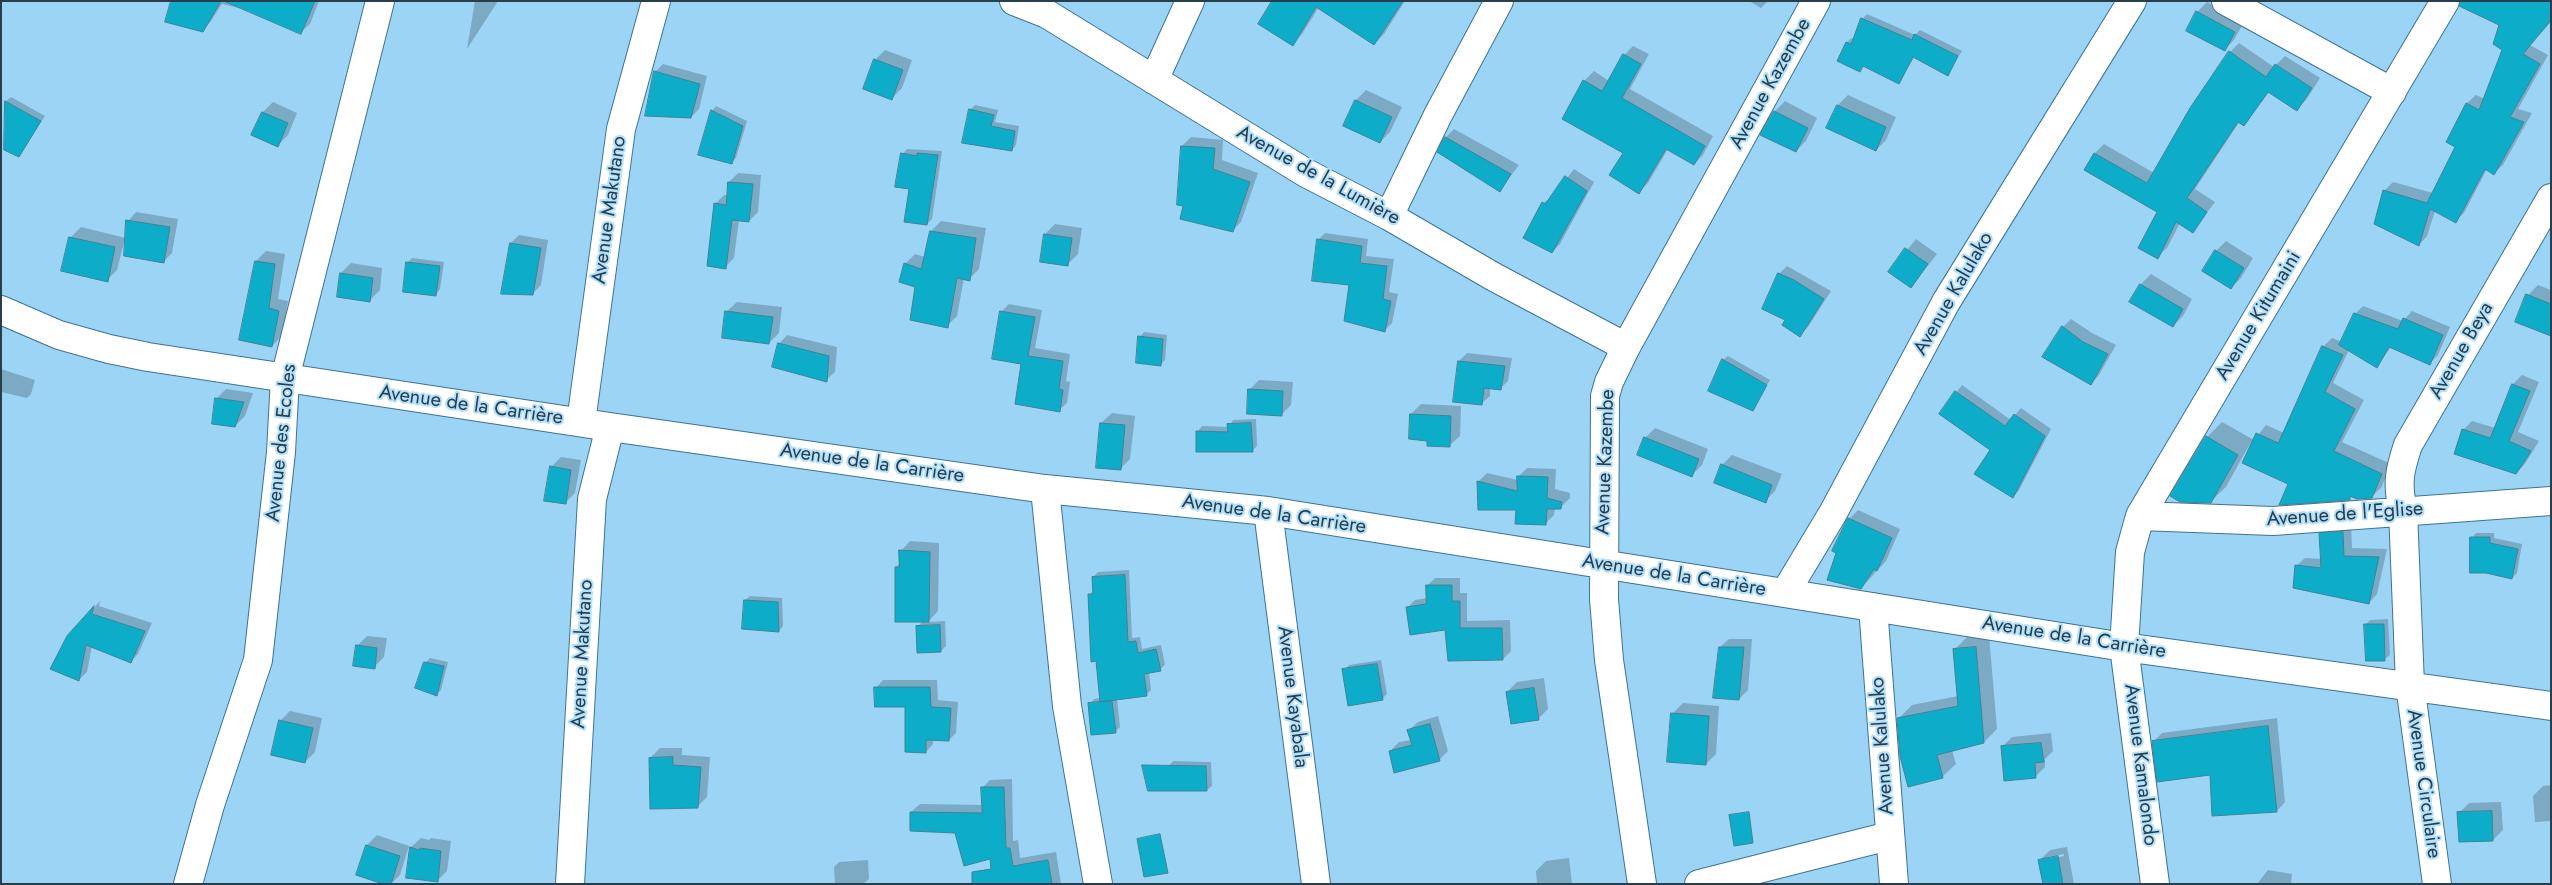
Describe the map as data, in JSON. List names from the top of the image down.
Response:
{
  "streets": {
    "street": [
      "Avenue Kazembe",
      "Avenue de la Lumière",
      "Avenue Makutano",
      "Avenue Kalulako",
      "Avenue Kitumaini",
      "Avenue Beya",
      "Avenue de la Carrière",
      "Avenue des Ecoles",
      "Avenue de l'Eglise",
      "Avenue Kayabala",
      "Avenue Kamalondo",
      "Avenue Circulaire"
    ]
  },
  "crossings": [
    ["Avenue Kazembe", "Avenue de la Lumière"],
    ["Avenue Kazembe", "Avenue de la Carrière"],
    ["Avenue Makutano", "Avenue de la Carrière"],
    ["Avenue Kalulako", "Avenue de la Carrière"],
    ["Avenue Kitumaini", "Avenue de la Carrière"],
    ["Avenue Kitumaini", "Avenue de l'Eglise"],
    ["Avenue Kitumaini", "Avenue Kamalondo"],
    ["Avenue Beya", "Avenue de la Carrière"],
    ["Avenue Beya", "Avenue de l'Eglise"],
    ["Avenue Beya", "Avenue Circulaire"],
    ["Avenue de la Carrière", "Avenue des Ecoles"],
    ["Avenue de la Carrière", "Avenue Kayabala"],
    ["Avenue de la Carrière", "Avenue Kamalondo"],
    ["Avenue de la Carrière", "Avenue Circulaire"]
  ]
}
